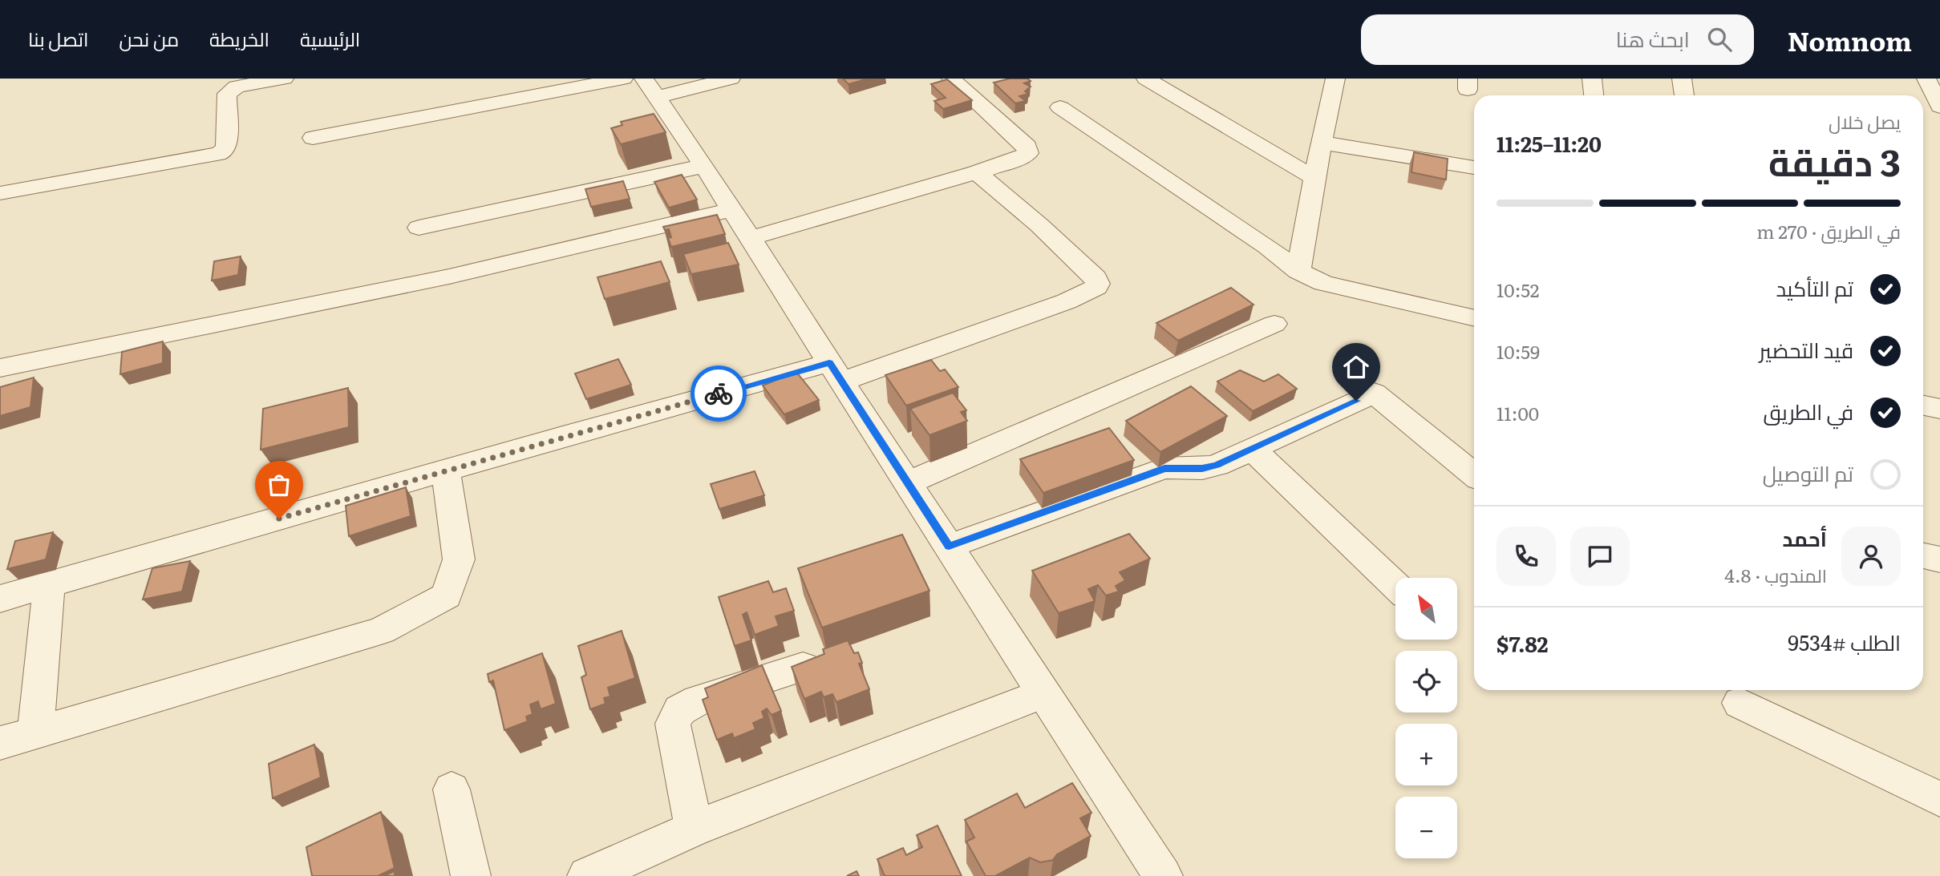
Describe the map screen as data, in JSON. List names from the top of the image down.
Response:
{
  "north": "top left",
  "page": {
    "header": "Nomnom",
    "search": "ابحث هنا",
    "nav": [
      "الرئيسية",
      "الخريطة",
      "من نحن",
      "اتصل بنا"
    ],
    "heading": ["3 دقيقة", "يصل خلال", "11:20–11:25"],
    "panel": [
      "أحمد",
      "المندوب · 4.8",
      "الطلب #9534",
      "$7.82"
    ],
    "bar": "في الطريق · 270 m",
    "list": [
      ["تم التأكيد", "10:52"],
      ["قيد التحضير", "10:59"],
      ["في الطريق", "11:00"],
      "تم التوصيل"
    ],
    "map_buttons": ["+", "−"]
  }
}
